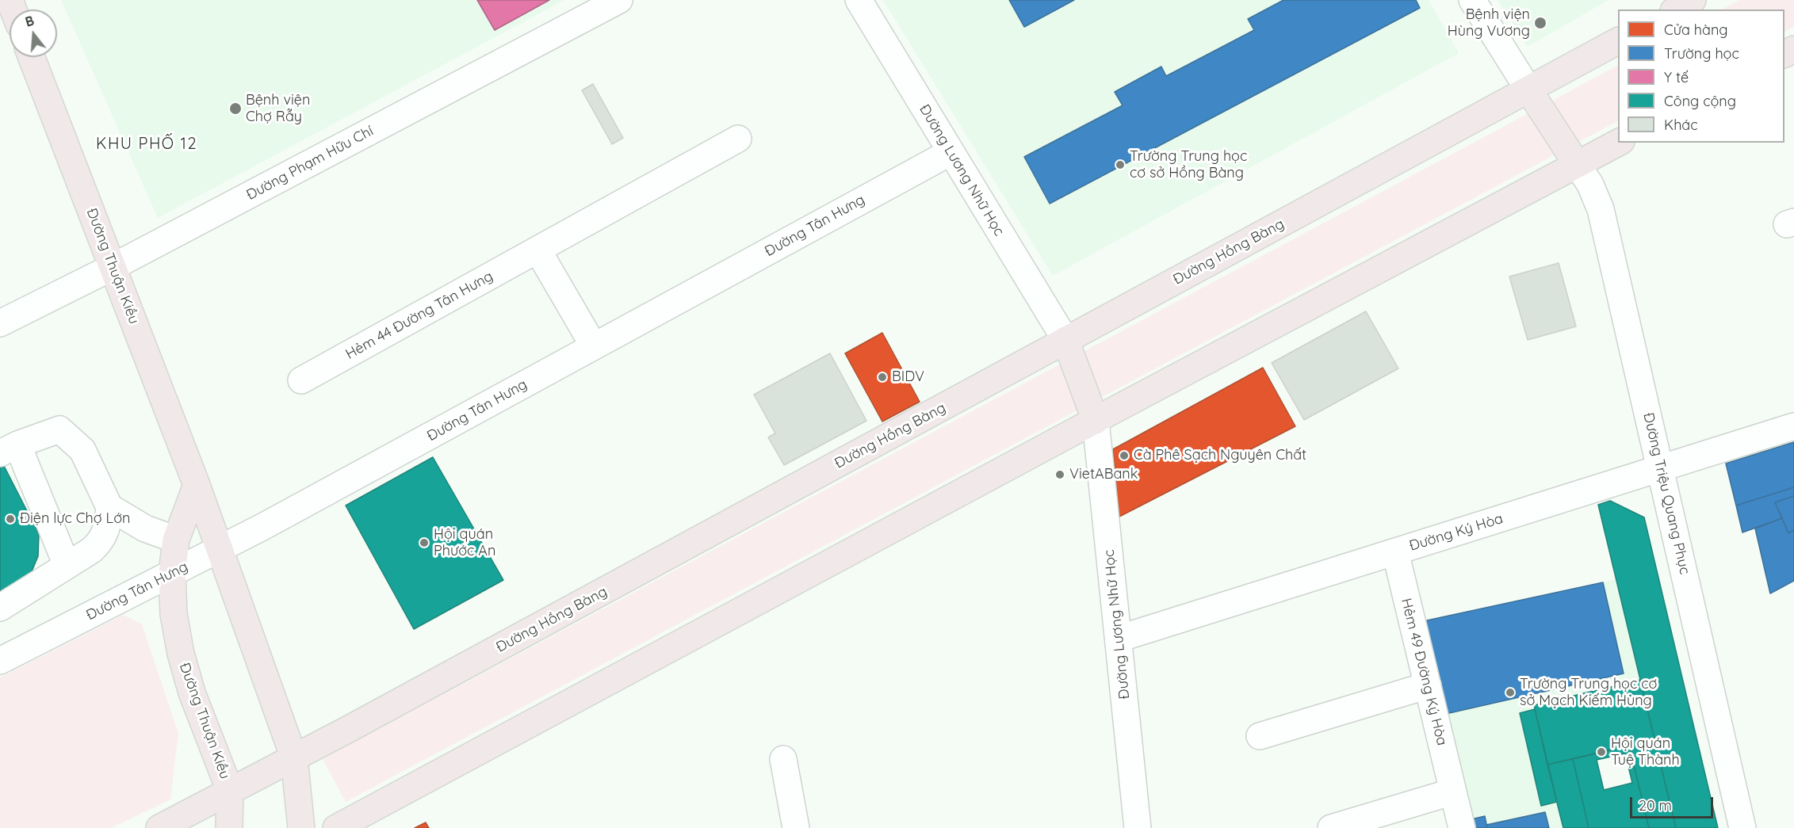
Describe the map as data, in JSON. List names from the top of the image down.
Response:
{
  "streets": {
    "main road": ["Đường Hồng Bàng", "Đường Thuận Kiều"],
    "street": [
      "Đường Phạm Hữu Chí",
      "Đường Lương Nhữ Học",
      "Đường Tân Hưng",
      "Hẻm 44 Đường Tân Hưng",
      "Đường Triệu Quang Phục",
      "Đường Ký Hòa",
      "Hẻm 49 Đường Ký Hòa"
    ]
  },
  "crossings": [
    ["Đường Phạm Hữu Chí", "Đường Thuận Kiều"],
    ["Đường Lương Nhữ Học", "Đường Tân Hưng"],
    ["Đường Lương Nhữ Học", "Đường Hồng Bàng"],
    ["Đường Lương Nhữ Học", "Đường Ký Hòa"],
    ["Đường Tân Hưng", "Đường Thuận Kiều"],
    ["Đường Hồng Bàng", "Đường Thuận Kiều"],
    ["Đường Triệu Quang Phục", "Đường Ký Hòa"],
    ["Đường Ký Hòa", "Hẻm 49 Đường Ký Hòa"]
  ],
  "districts": ["KHU PHỐ 12"],
  "places": [
    "Bệnh viện Hùng Vương",
    "Bệnh viện Chợ Rẫy",
    "Trường Trung học cơ sở Hồng Bàng",
    "BIDV",
    "Cà Phê Sạch Nguyên Chất",
    "VietABank",
    "Điện lực Chợ Lớn",
    "Hội quán Phước An",
    "Trường Trung học cơ sở Mạch Kiếm Hùng",
    "Hội quán Tuệ Thành"
  ],
  "legend": [
    "Cửa hàng",
    "Trường học",
    "Y tế",
    "Công cộng",
    "Khác"
  ],
  "scale_bar": "20 m",
  "north": "top"
}
